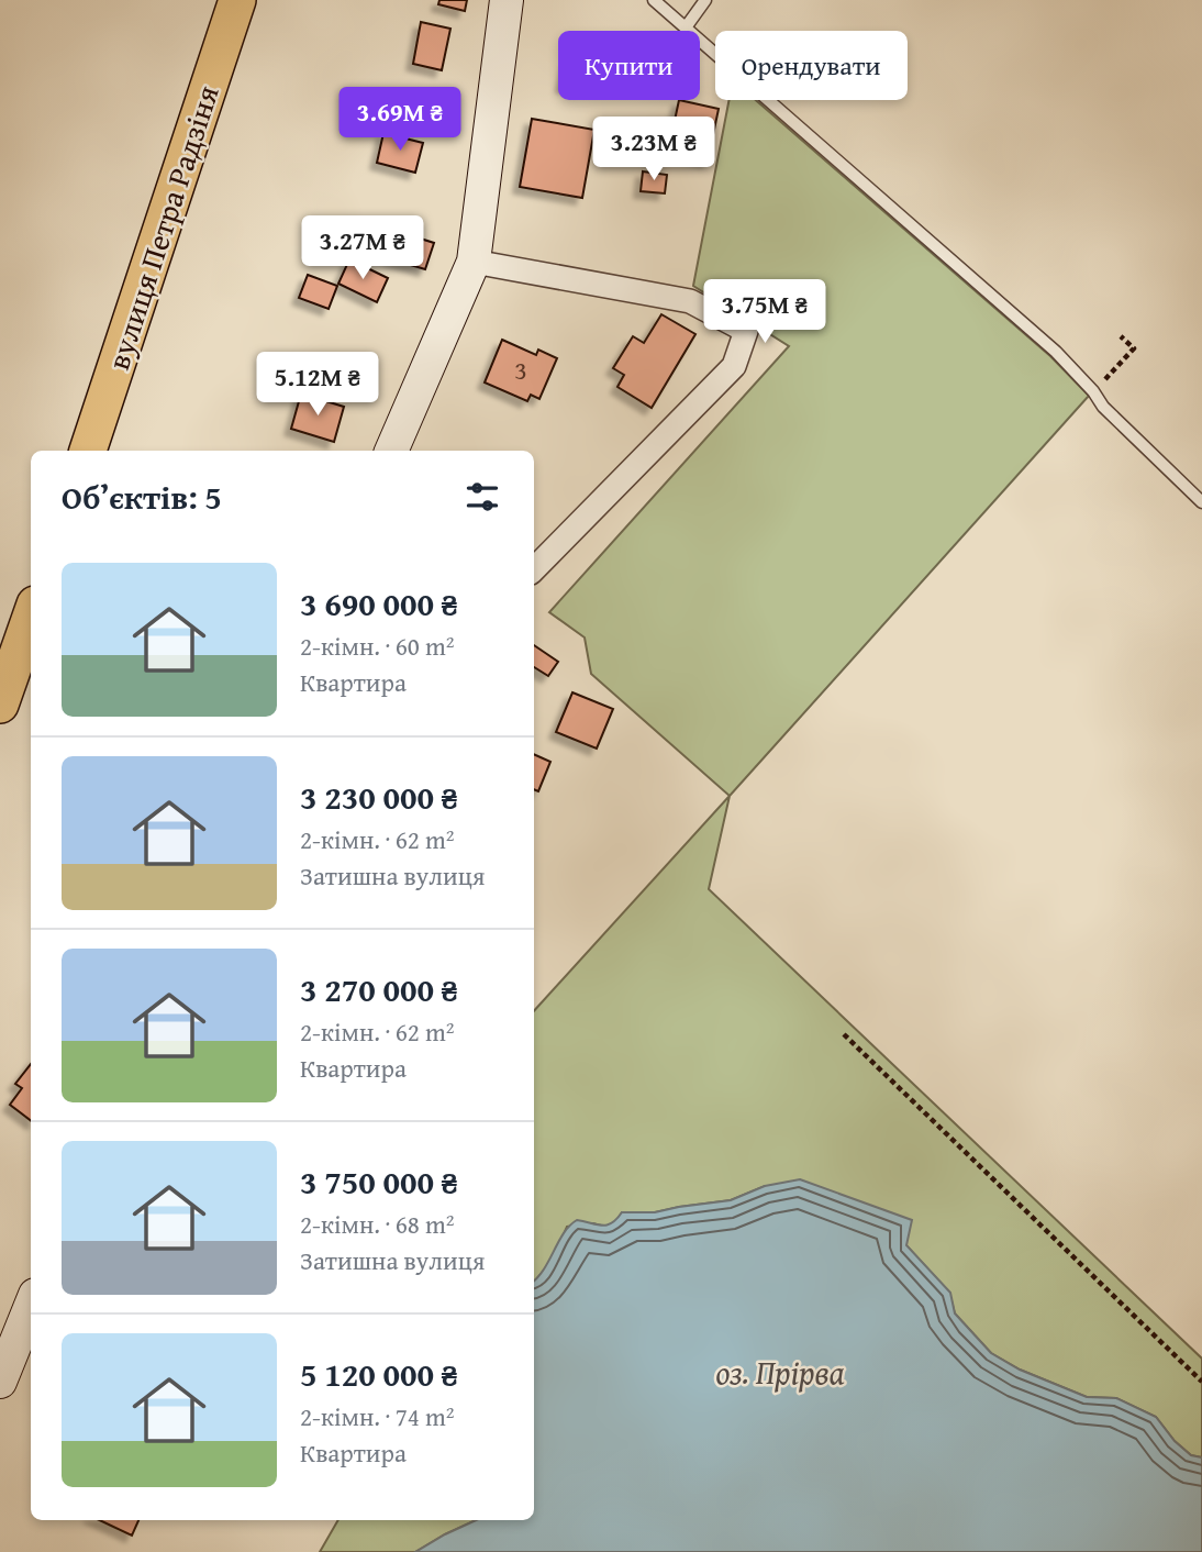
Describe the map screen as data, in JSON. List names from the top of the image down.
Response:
{
  "streets": {
    "main road": ["вулиця Петра Радзіня"]
  },
  "water": ["оз. Прірва"],
  "house_numbers": ["3"],
  "page": {
    "chip": ["Купити", "Орендувати"],
    "price": [
      "3.69M ₴",
      "3.23M ₴",
      "3.27M ₴",
      "3.75M ₴",
      "5.12M ₴"
    ],
    "heading": "Об’єктів: 5",
    "list": [
      {
        "name": "3 690 000 ₴",
        "note": "2-кімн. · 60 m² · Квартира"
      },
      {
        "name": "3 230 000 ₴",
        "note": "2-кімн. · 62 m² · Затишна вулиця"
      },
      {
        "name": "3 270 000 ₴",
        "note": "2-кімн. · 62 m² · Квартира"
      },
      {
        "name": "3 750 000 ₴",
        "note": "2-кімн. · 68 m² · Затишна вулиця"
      },
      {
        "name": "5 120 000 ₴",
        "note": "2-кімн. · 74 m² · Квартира"
      }
    ]
  }
}
